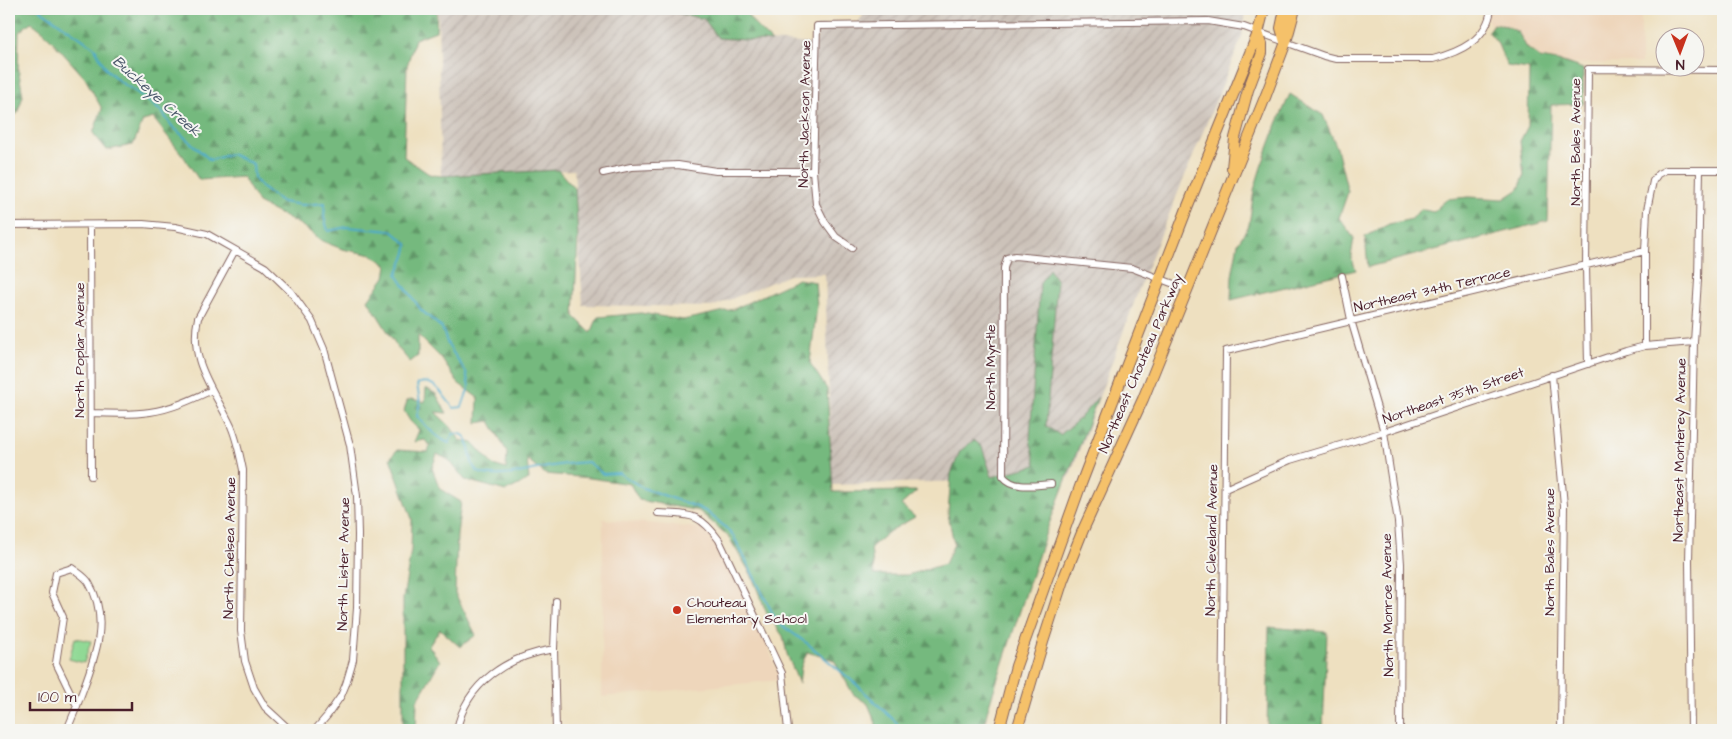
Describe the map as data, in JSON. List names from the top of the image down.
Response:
{
  "streets": {
    "main road": ["Northeast Chouteau Parkway"],
    "street": [
      "North Jackson Avenue",
      "North Bales Avenue",
      "Northeast 34th Terrace",
      "North Poplar Avenue",
      "North Myrtle",
      "Northeast 35th Street",
      "Northeast Monterey Avenue",
      "North Cleveland Avenue",
      "North Chelsea Avenue",
      "North Lister Avenue",
      "North Monroe Avenue"
    ]
  },
  "crossings": [
    ["North Jackson Avenue", "Northeast Chouteau Parkway"],
    ["North Bales Avenue", "Northeast 34th Terrace"],
    ["North Bales Avenue", "Northeast 35th Street"],
    ["Northeast 34th Terrace", "North Cleveland Avenue"],
    ["Northeast 34th Terrace", "North Monroe Avenue"],
    ["Northeast Chouteau Parkway", "North Myrtle"],
    ["Northeast 35th Street", "Northeast Monterey Avenue"],
    ["Northeast 35th Street", "North Cleveland Avenue"],
    ["Northeast 35th Street", "North Monroe Avenue"],
    ["North Chelsea Avenue", "North Lister Avenue"]
  ],
  "water": ["Buckeye Creek"],
  "places": ["Chouteau Elementary School"],
  "scale_bar": "100 m",
  "north": "bottom"
}
